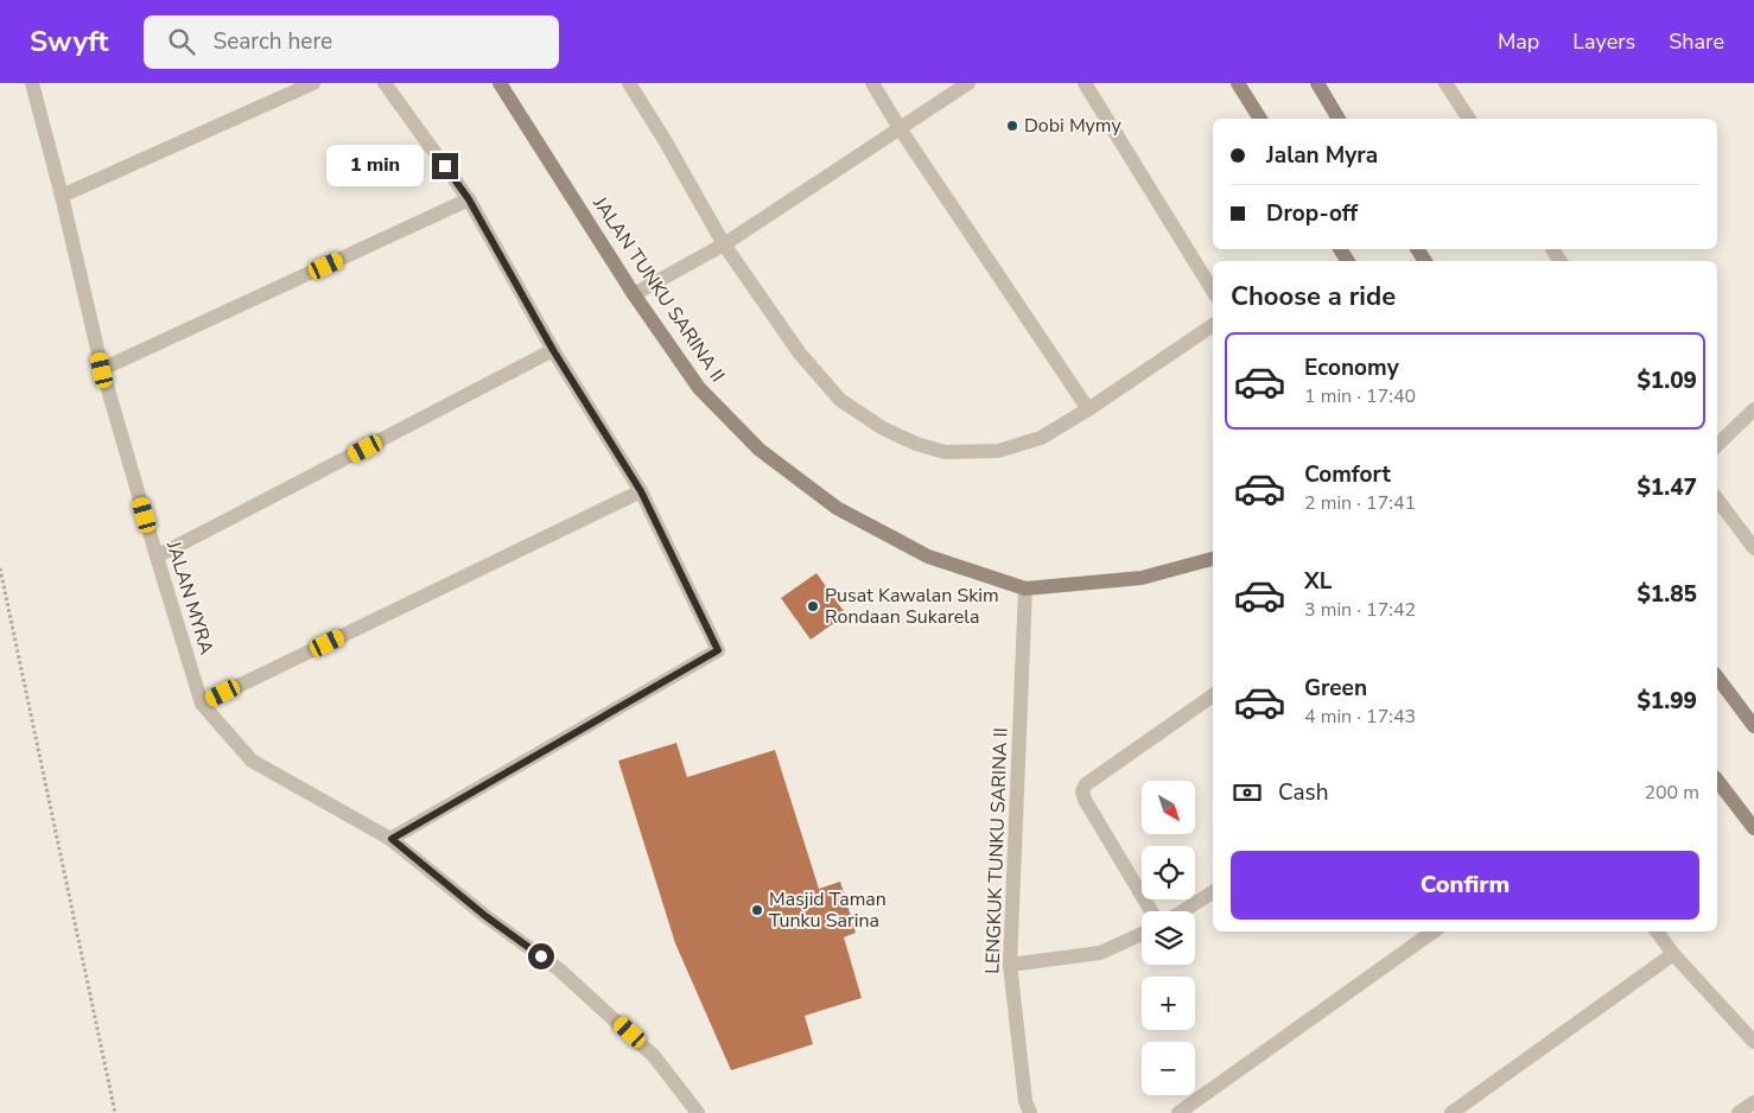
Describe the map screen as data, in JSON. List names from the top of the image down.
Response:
{
  "streets": {
    "street": ["JALAN TUNKU SARINA II", "JALAN MYRA", "LENGKUK TUNKU SARINA II"]
  },
  "crossings": [
    ["JALAN TUNKU SARINA II", "LENGKUK TUNKU SARINA II"]
  ],
  "places": ["Dobi Mymy", "Pusat Kawalan Skim Rondaan Sukarela", "Masjid Taman Tunku Sarina"],
  "north": "bottom right",
  "page": {
    "header": "Swyft",
    "search": "Search here",
    "nav": ["Map", "Layers", "Share"],
    "banner": ["Jalan Myra", "Drop-off"],
    "bubble": "1 min",
    "heading": "Choose a ride",
    "list": [
      {
        "name": "Economy",
        "note": "1 min · 17:40",
        "value": "$1.09"
      },
      {
        "name": "Comfort",
        "note": "2 min · 17:41",
        "value": "$1.47"
      },
      {
        "name": "XL",
        "note": "3 min · 17:42",
        "value": "$1.85"
      },
      {
        "name": "Green",
        "note": "4 min · 17:43",
        "value": "$1.99"
      }
    ],
    "pay": ["Cash", "200 m"],
    "map_buttons": ["+", "−"],
    "buttons": "Confirm"
  }
}
